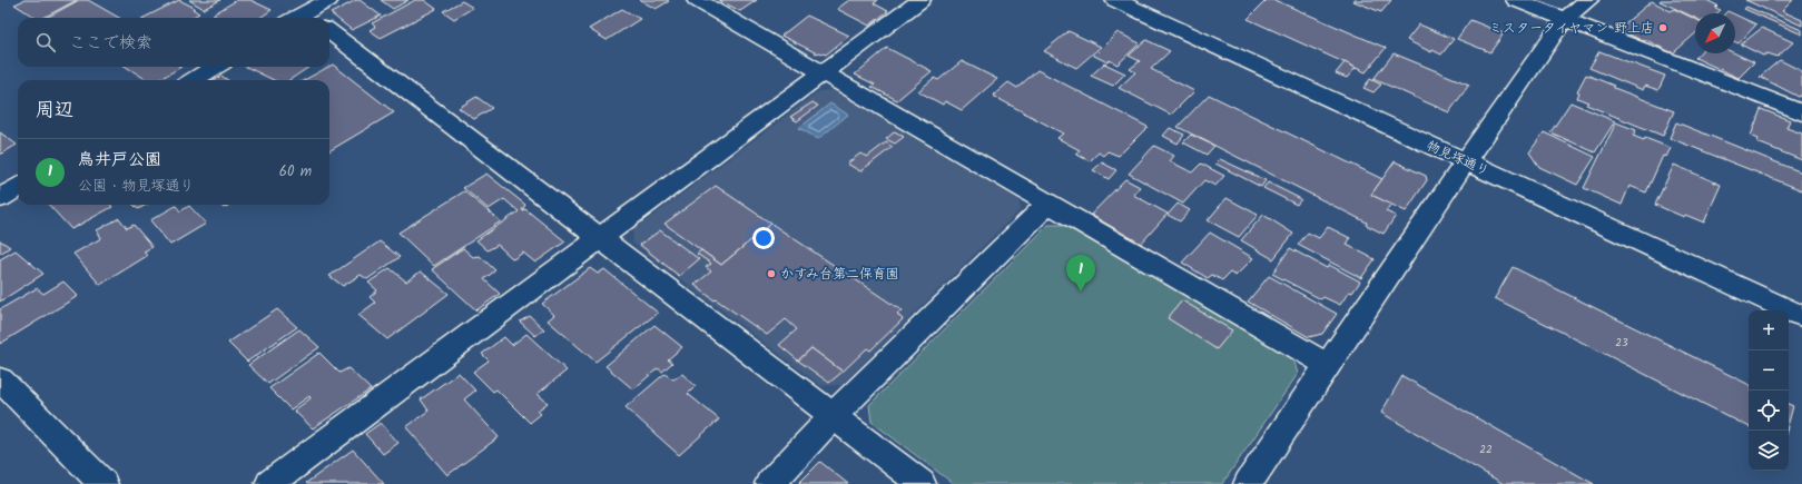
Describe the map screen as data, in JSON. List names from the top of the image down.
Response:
{
  "streets": {
    "street": ["物見塚通り"]
  },
  "places": ["ミスタータイヤマン 野上店", "かすみ台第二保育園"],
  "house_numbers": ["23", "22"],
  "north": "bottom left",
  "page": {
    "search": "ここで検索",
    "heading": "周辺",
    "list": [
      {
        "mark": "1",
        "name": "鳥井戸公園",
        "note": "公園 · 物見塚通り",
        "value": "60 m"
      }
    ],
    "pins": "1",
    "map_buttons": ["+", "−"]
  }
}
